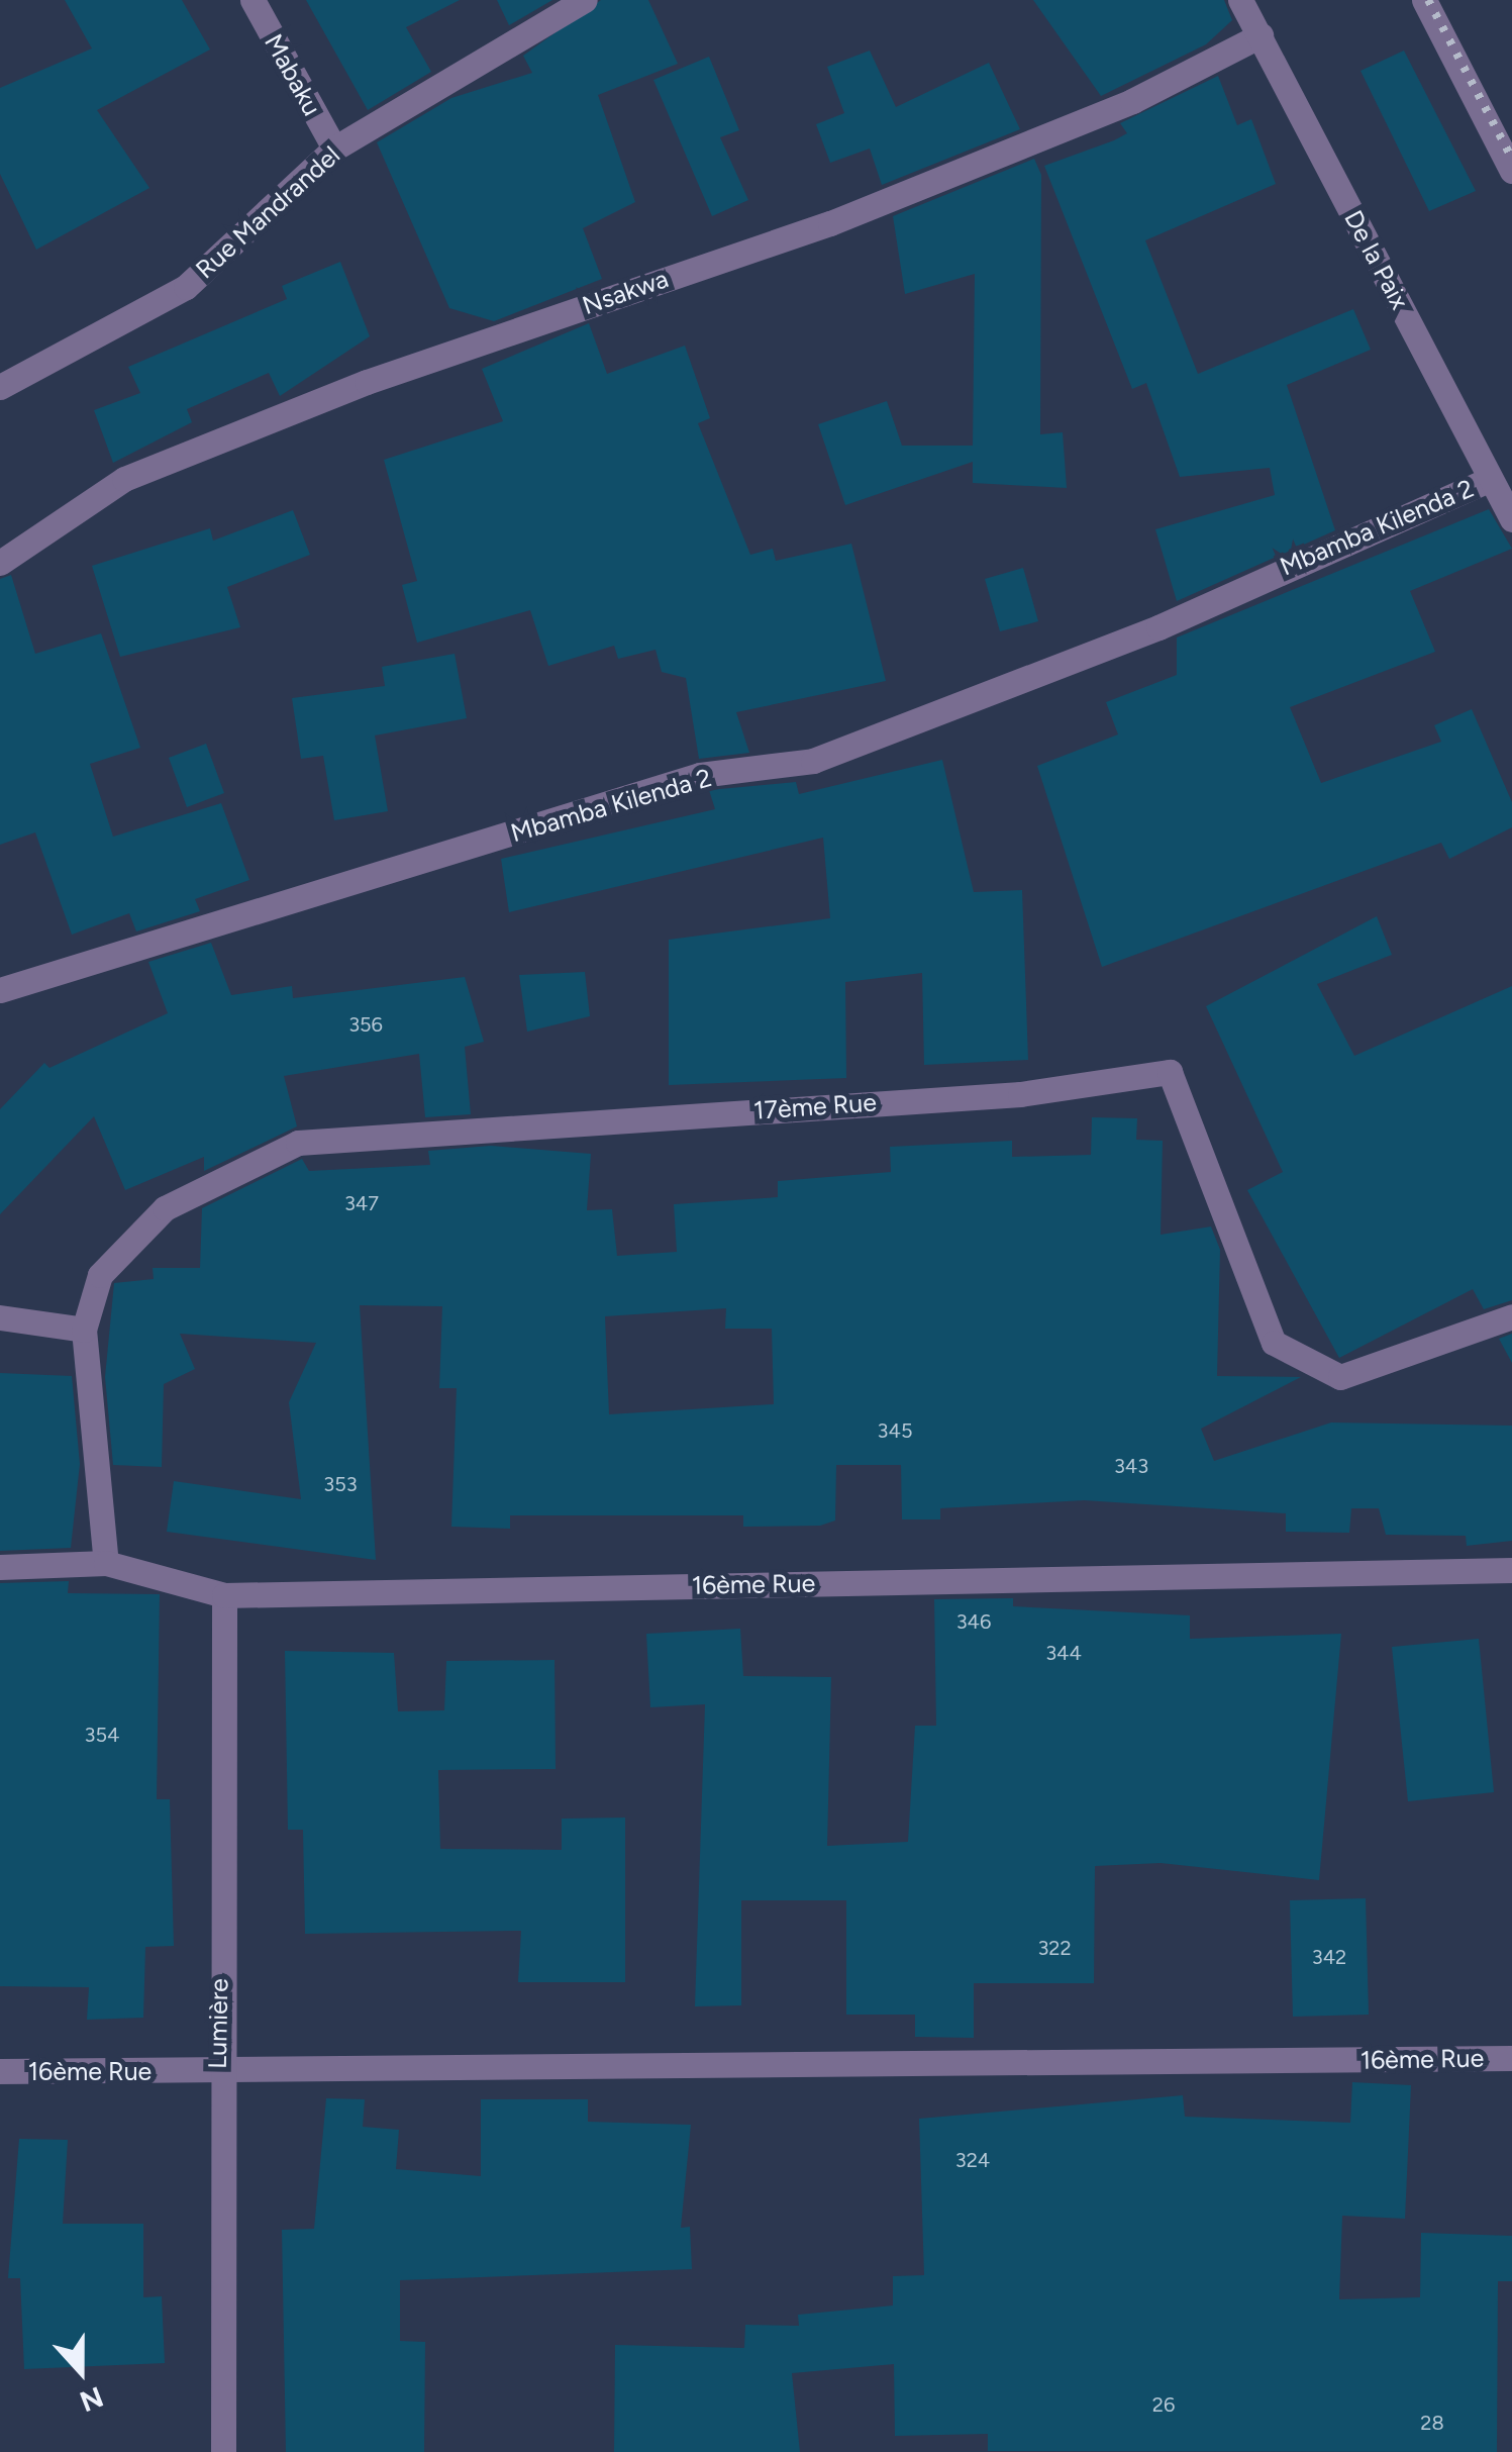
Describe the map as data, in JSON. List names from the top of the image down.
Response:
{
  "streets": {
    "street": [
      "Mabaku",
      "Rue Mandrandel",
      "De la Paix",
      "Nsakwa",
      "Mbamba Kilenda 2",
      "17ème Rue",
      "16ème Rue",
      "Lumière"
    ]
  },
  "crossings": [
    ["Mabaku", "Rue Mandrandel"],
    ["De la Paix", "Nsakwa"],
    ["De la Paix", "Mbamba Kilenda 2"],
    ["16ème Rue", "Lumière"]
  ],
  "house_numbers": [
    "356",
    "347",
    "345",
    "343",
    "353",
    "346",
    "344",
    "354",
    "322",
    "342",
    "324",
    "26",
    "28"
  ],
  "north": "bottom"
}
